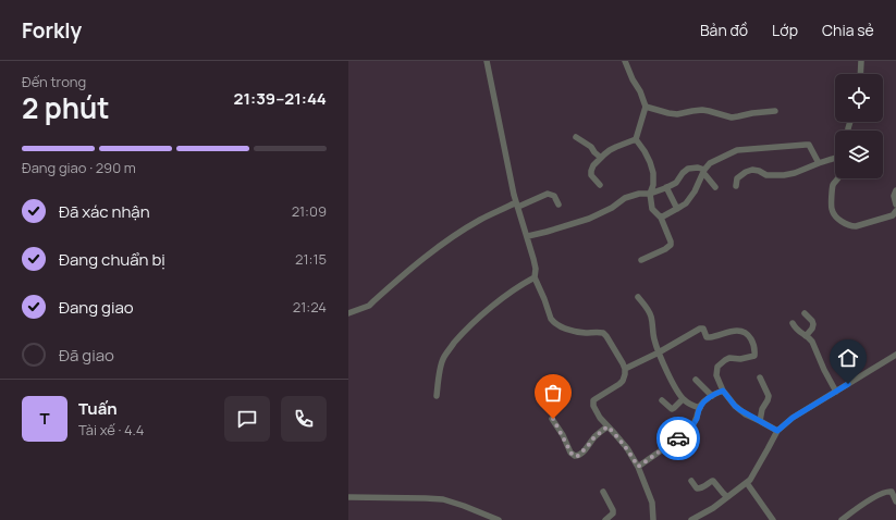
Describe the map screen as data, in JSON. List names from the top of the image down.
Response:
{
  "page": {
    "header": "Forkly",
    "nav": ["Bản đồ", "Lớp", "Chia sẻ"],
    "heading": ["2 phút", "Đến trong", "21:39–21:44"],
    "panel": ["Tuấn", "Tài xế · 4.4"],
    "bar": "Đang giao · 290 m",
    "list": [
      ["Đã xác nhận", "21:09"],
      ["Đang chuẩn bị", "21:15"],
      ["Đang giao", "21:24"],
      "Đã giao"
    ],
    "round": "T"
  }
}
